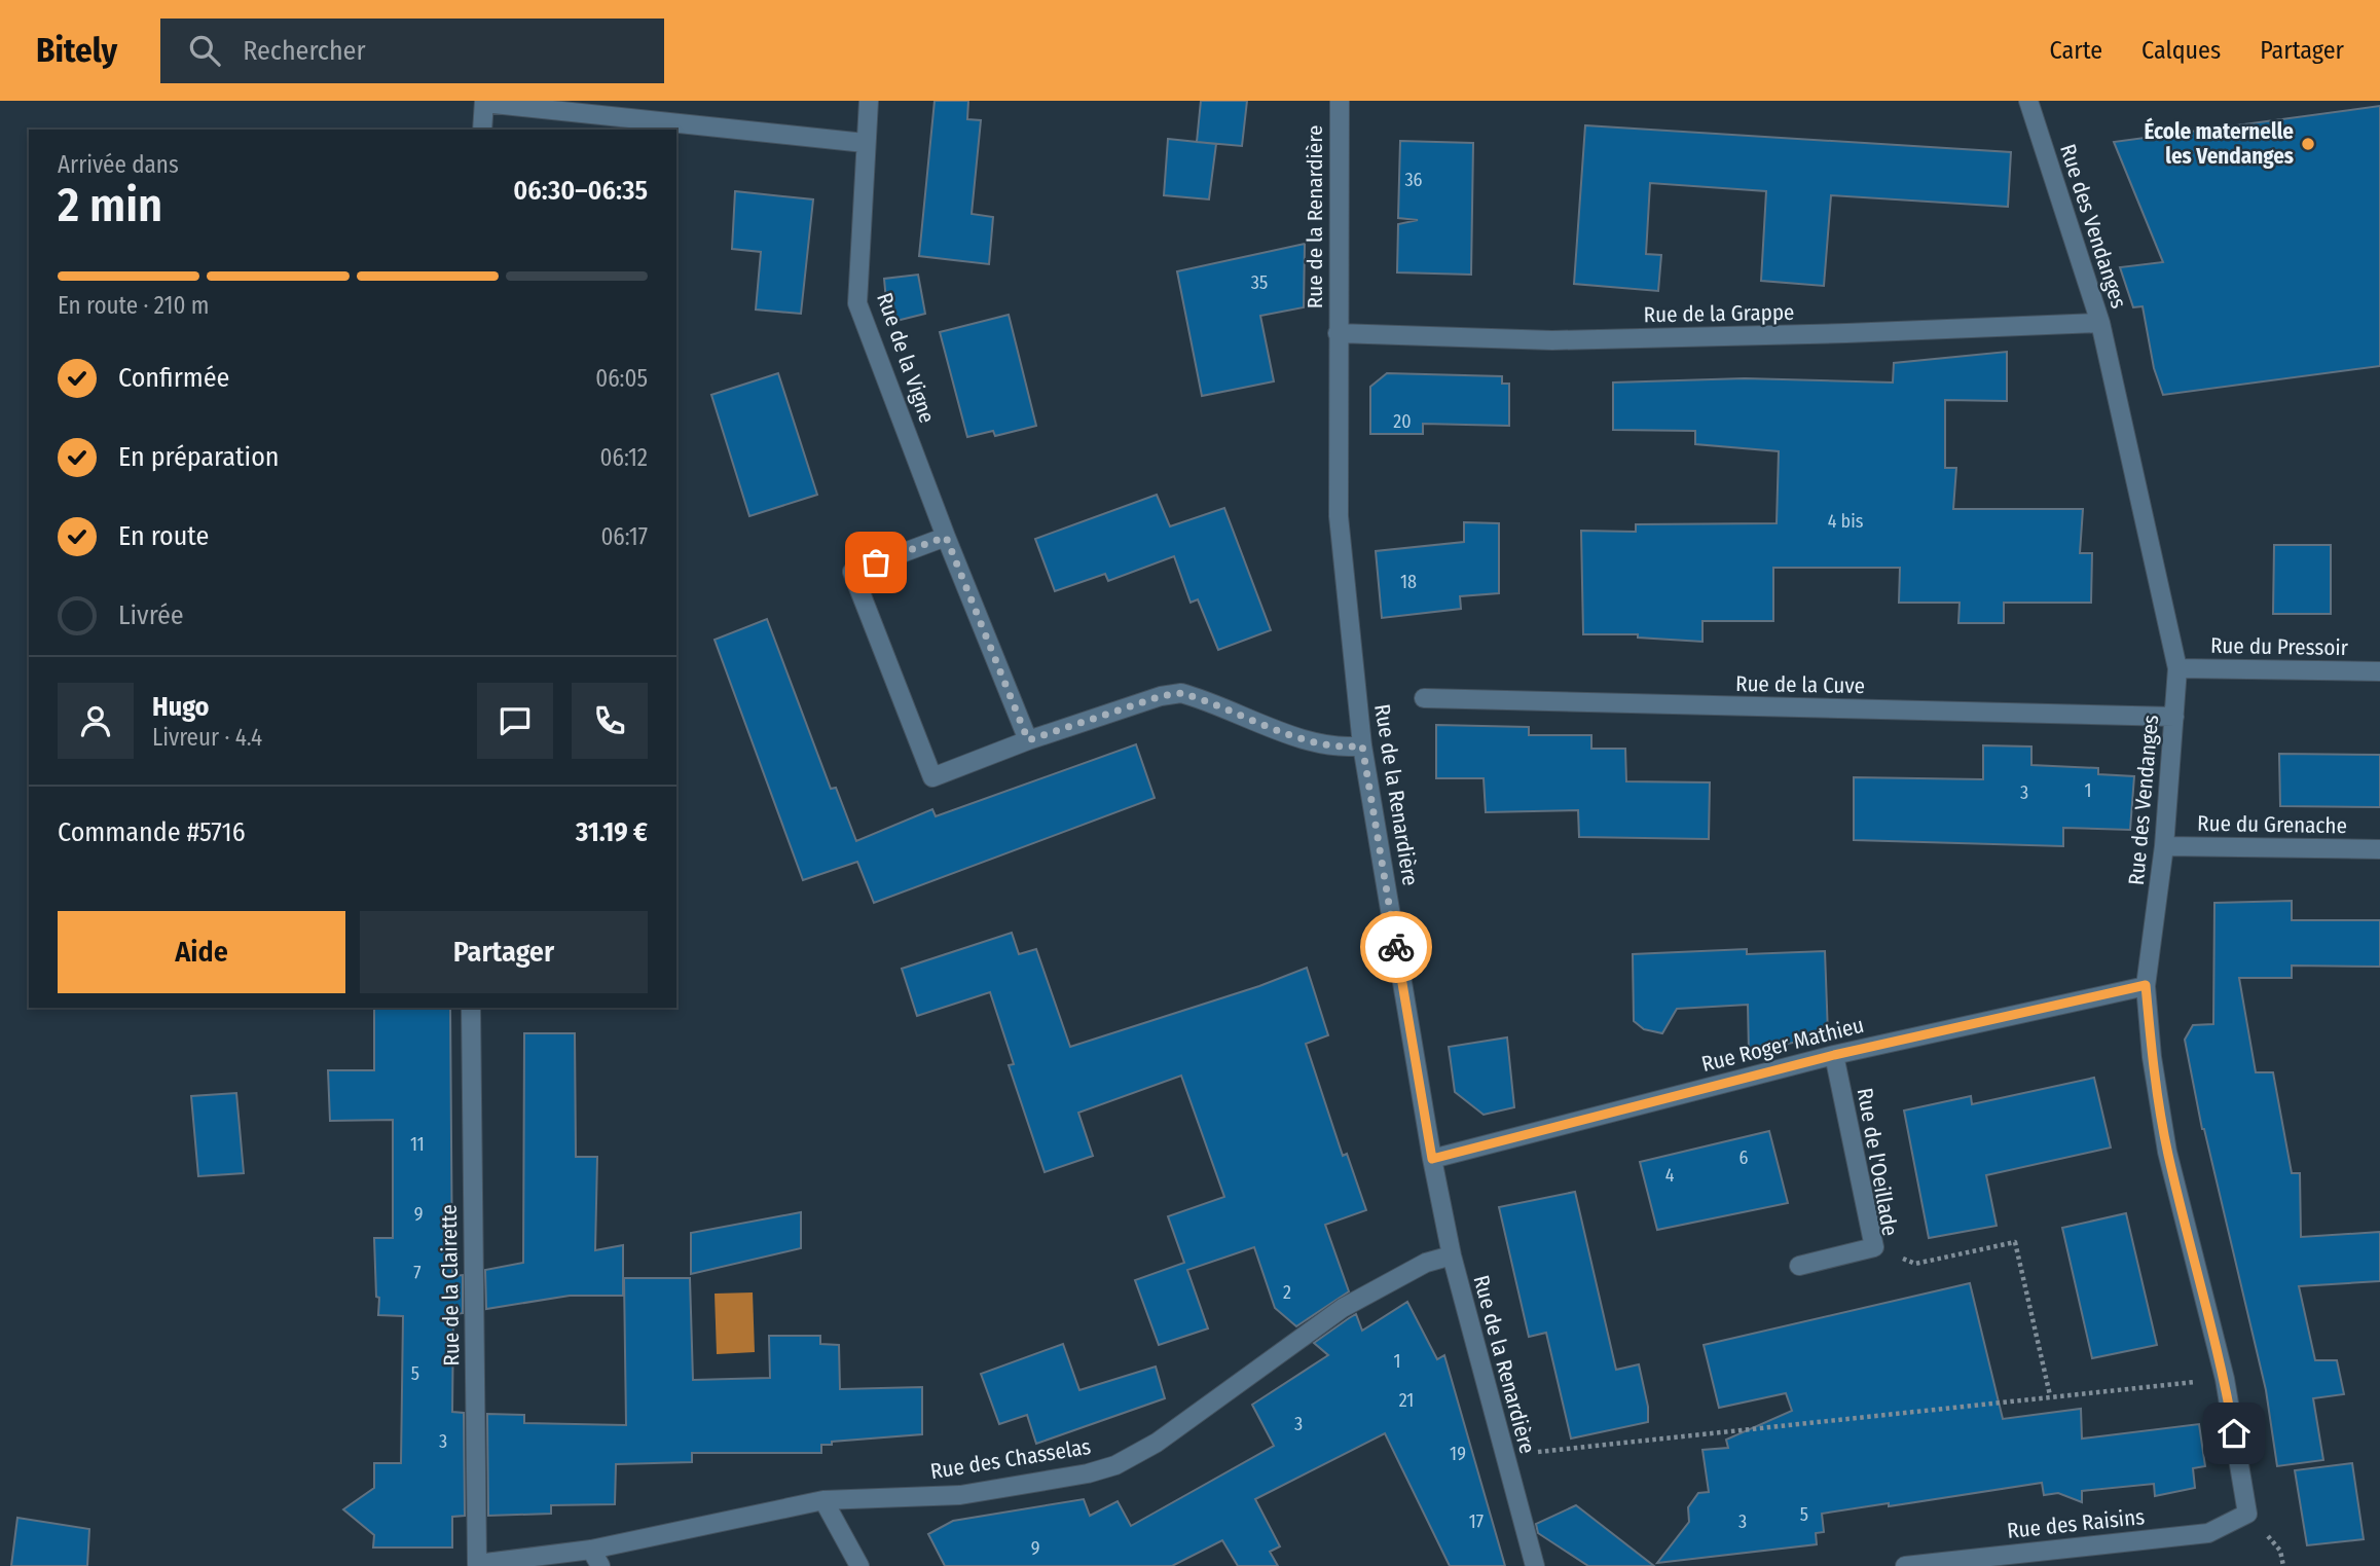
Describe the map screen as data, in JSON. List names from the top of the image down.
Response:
{
  "streets": {
    "street": [
      "Rue de la Renardière",
      "Rue des Vendanges",
      "Rue de la Grappe",
      "Rue de la Vigne",
      "Rue du Pressoir",
      "Rue de la Cuve",
      "Rue du Grenache",
      "Rue Roger Mathieu",
      "Rue de l'Oeillade",
      "Rue de la Clairette",
      "Rue des Chasselas",
      "Rue des Raisins"
    ]
  },
  "crossings": [
    ["Rue de la Renardière", "Rue de la Grappe"],
    ["Rue de la Renardière", "Rue Roger Mathieu"],
    ["Rue de la Renardière", "Rue des Chasselas"],
    ["Rue des Vendanges", "Rue de la Grappe"],
    ["Rue des Vendanges", "Rue du Pressoir"],
    ["Rue des Vendanges", "Rue de la Cuve"],
    ["Rue des Vendanges", "Rue du Grenache"],
    ["Rue des Vendanges", "Rue Roger Mathieu"],
    ["Rue des Vendanges", "Rue des Raisins"],
    ["Rue Roger Mathieu", "Rue de l'Oeillade"],
    ["Rue de la Clairette", "Rue des Chasselas"]
  ],
  "places": ["École maternelle les Vendanges"],
  "house_numbers": [
    "36",
    "35",
    "20",
    "4 bis",
    "18",
    "1",
    "3",
    "11",
    "6",
    "4",
    "9",
    "7",
    "2",
    "1",
    "5",
    "21",
    "3",
    "3",
    "19",
    "5",
    "17",
    "3",
    "9"
  ],
  "page": {
    "header": "Bitely",
    "search": "Rechercher",
    "nav": ["Carte", "Calques", "Partager"],
    "heading": ["2 min", "Arrivée dans", "06:30–06:35"],
    "panel": [
      "Hugo",
      "Livreur · 4.4",
      "Commande #5716",
      "31.19 €"
    ],
    "bar": "En route · 210 m",
    "list": [
      ["Confirmée", "06:05"],
      ["En préparation", "06:12"],
      ["En route", "06:17"],
      "Livrée"
    ],
    "buttons": ["Aide", "Partager"]
  }
}
